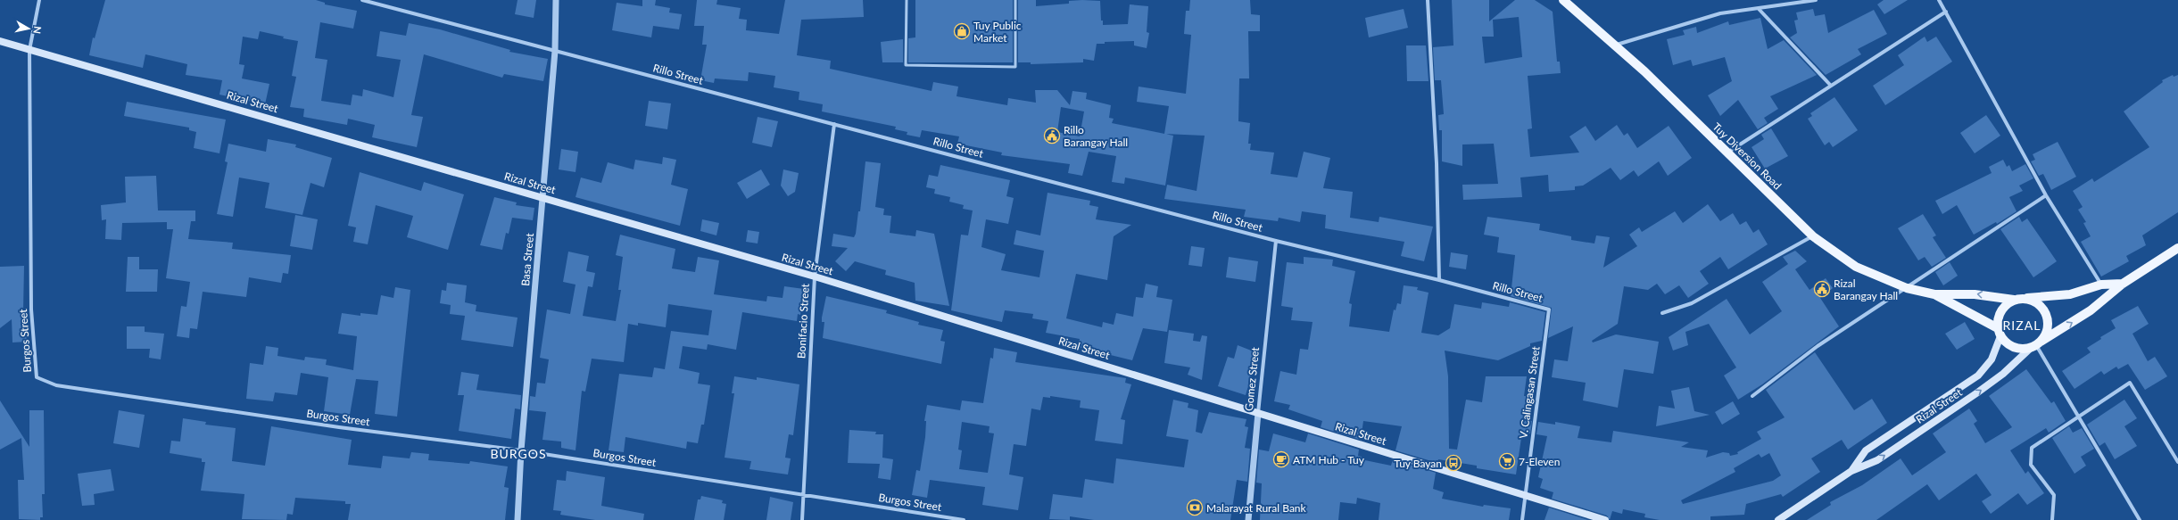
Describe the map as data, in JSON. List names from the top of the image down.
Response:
{
  "streets": {
    "main road": ["Rizal Street", "Tuy Diversion Road"],
    "street": [
      "Rillo Street",
      "Basa Street",
      "Bonifacio Street",
      "Burgos Street",
      "Gomez Street",
      "V. Calingasan Street"
    ]
  },
  "crossings": [
    ["Rillo Street", "Basa Street"],
    ["Rillo Street", "Bonifacio Street"],
    ["Rillo Street", "Gomez Street"],
    ["Rillo Street", "V. Calingasan Street"],
    ["Rizal Street", "Tuy Diversion Road"],
    ["Rizal Street", "Basa Street"],
    ["Rizal Street", "Bonifacio Street"],
    ["Rizal Street", "Burgos Street"],
    ["Rizal Street", "Gomez Street"],
    ["Rizal Street", "V. Calingasan Street"],
    ["Basa Street", "Burgos Street"],
    ["Bonifacio Street", "Burgos Street"]
  ],
  "districts": ["RIZAL", "BURGOS"],
  "places": {
    "shop": ["Tuy Public Market"],
    "public building": ["Rillo Barangay Hall", "Rizal Barangay Hall"],
    "cafe": ["ATM Hub - Tuy"],
    "supermarket": ["7-Eleven"],
    "bus stop": ["Tuy Bayan"],
    "bank": ["Malarayat Rural Bank"]
  },
  "north": "right"
}
